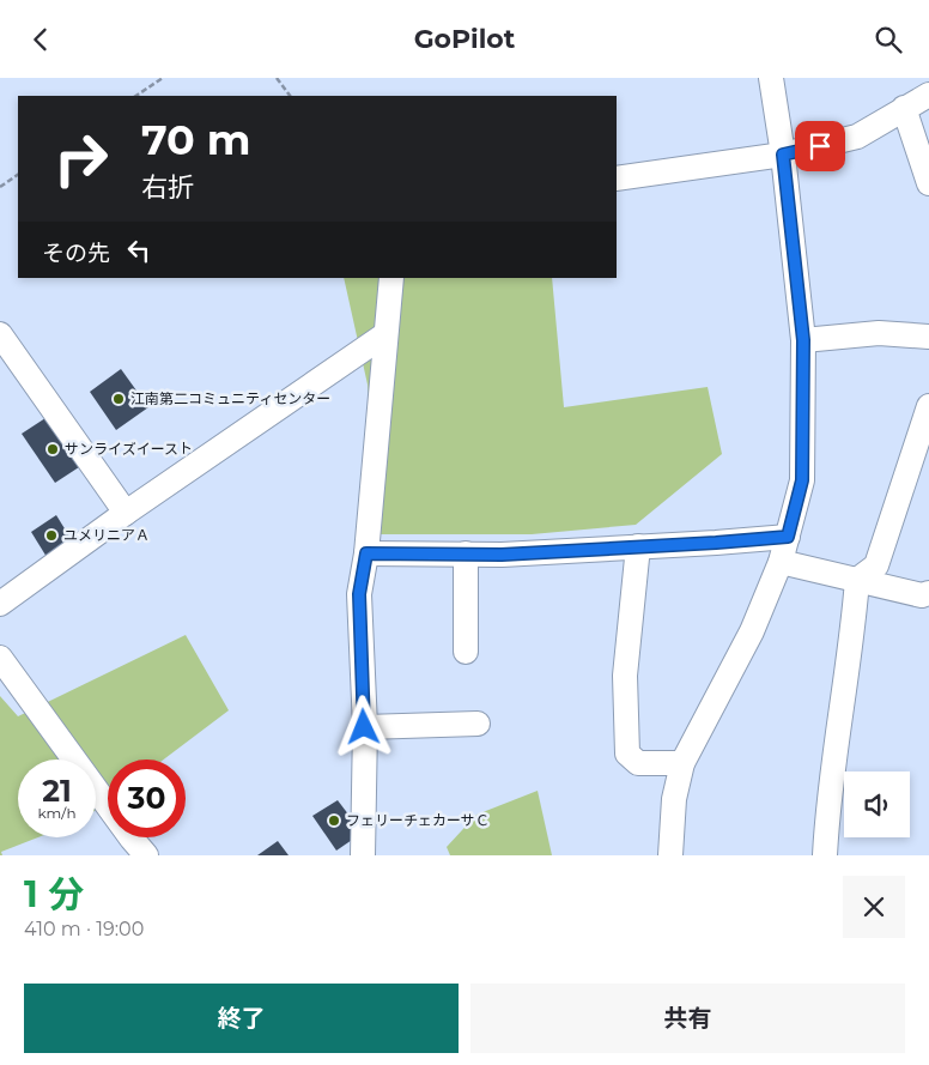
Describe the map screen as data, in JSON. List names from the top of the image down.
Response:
{
  "places": [
    "江南第二コミュニティセンター",
    "サンライズイースト",
    "ユメリニアＡ",
    "フェリーチェカーサＣ"
  ],
  "page": {
    "header": "GoPilot",
    "turn": ["70 m", "右折"],
    "then": "その先",
    "speed": "21 km/h",
    "limit": "30",
    "heading": ["1 分", "410 m · 19:00"],
    "buttons": ["終了", "共有"]
  }
}
